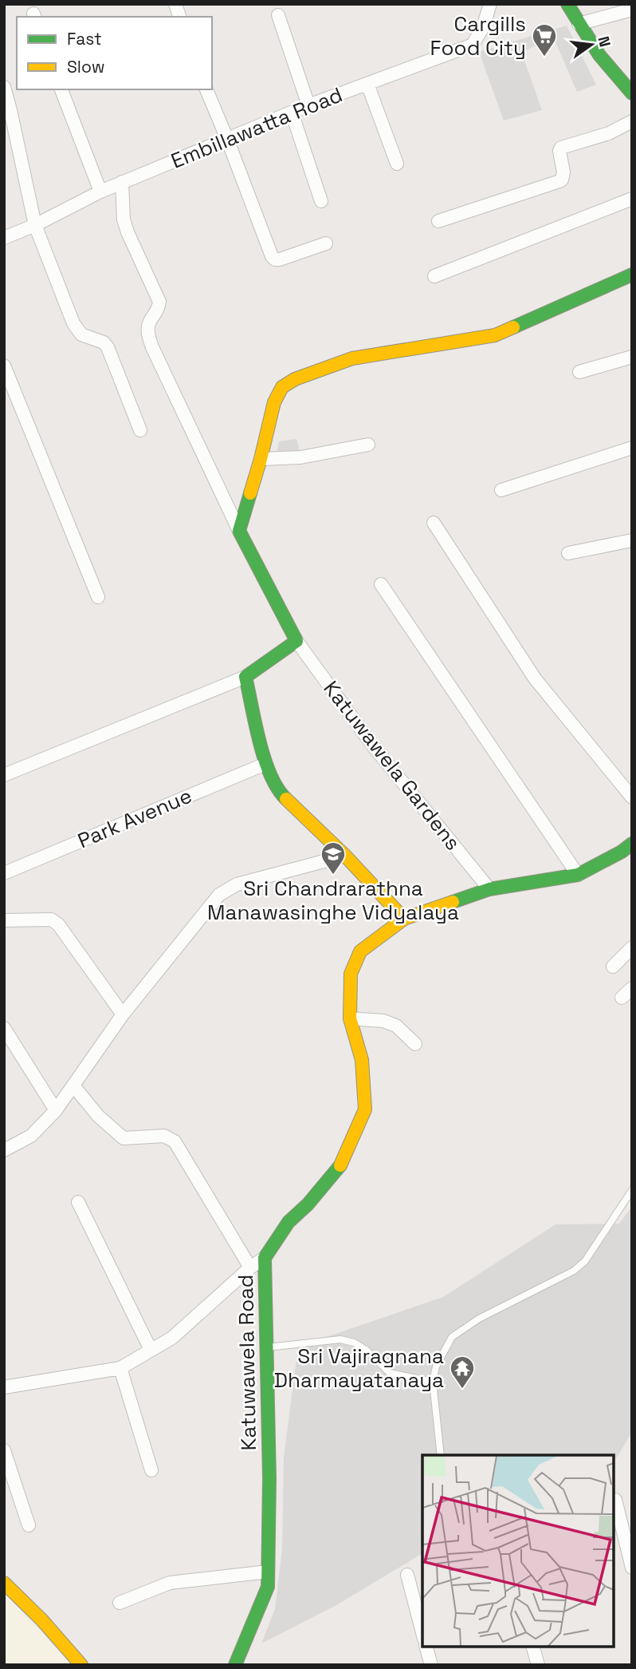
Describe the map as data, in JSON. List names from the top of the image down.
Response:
{
  "streets": {
    "street": [
      "Embillawatta Road",
      "Katuwawela Gardens",
      "Park Avenue",
      "Katuwawela Road"
    ]
  },
  "crossings": [
    ["Katuwawela Gardens", "Katuwawela Road"]
  ],
  "places": {
    "supermarket": ["Cargills Food City"],
    "school or university": ["Sri Chandrarathna Manawasinghe Vidyalaya"],
    "temple": ["Sri Vajiragnana Dharmayatanaya"]
  },
  "legend": ["Fast", "Slow"],
  "north": "right"
}
